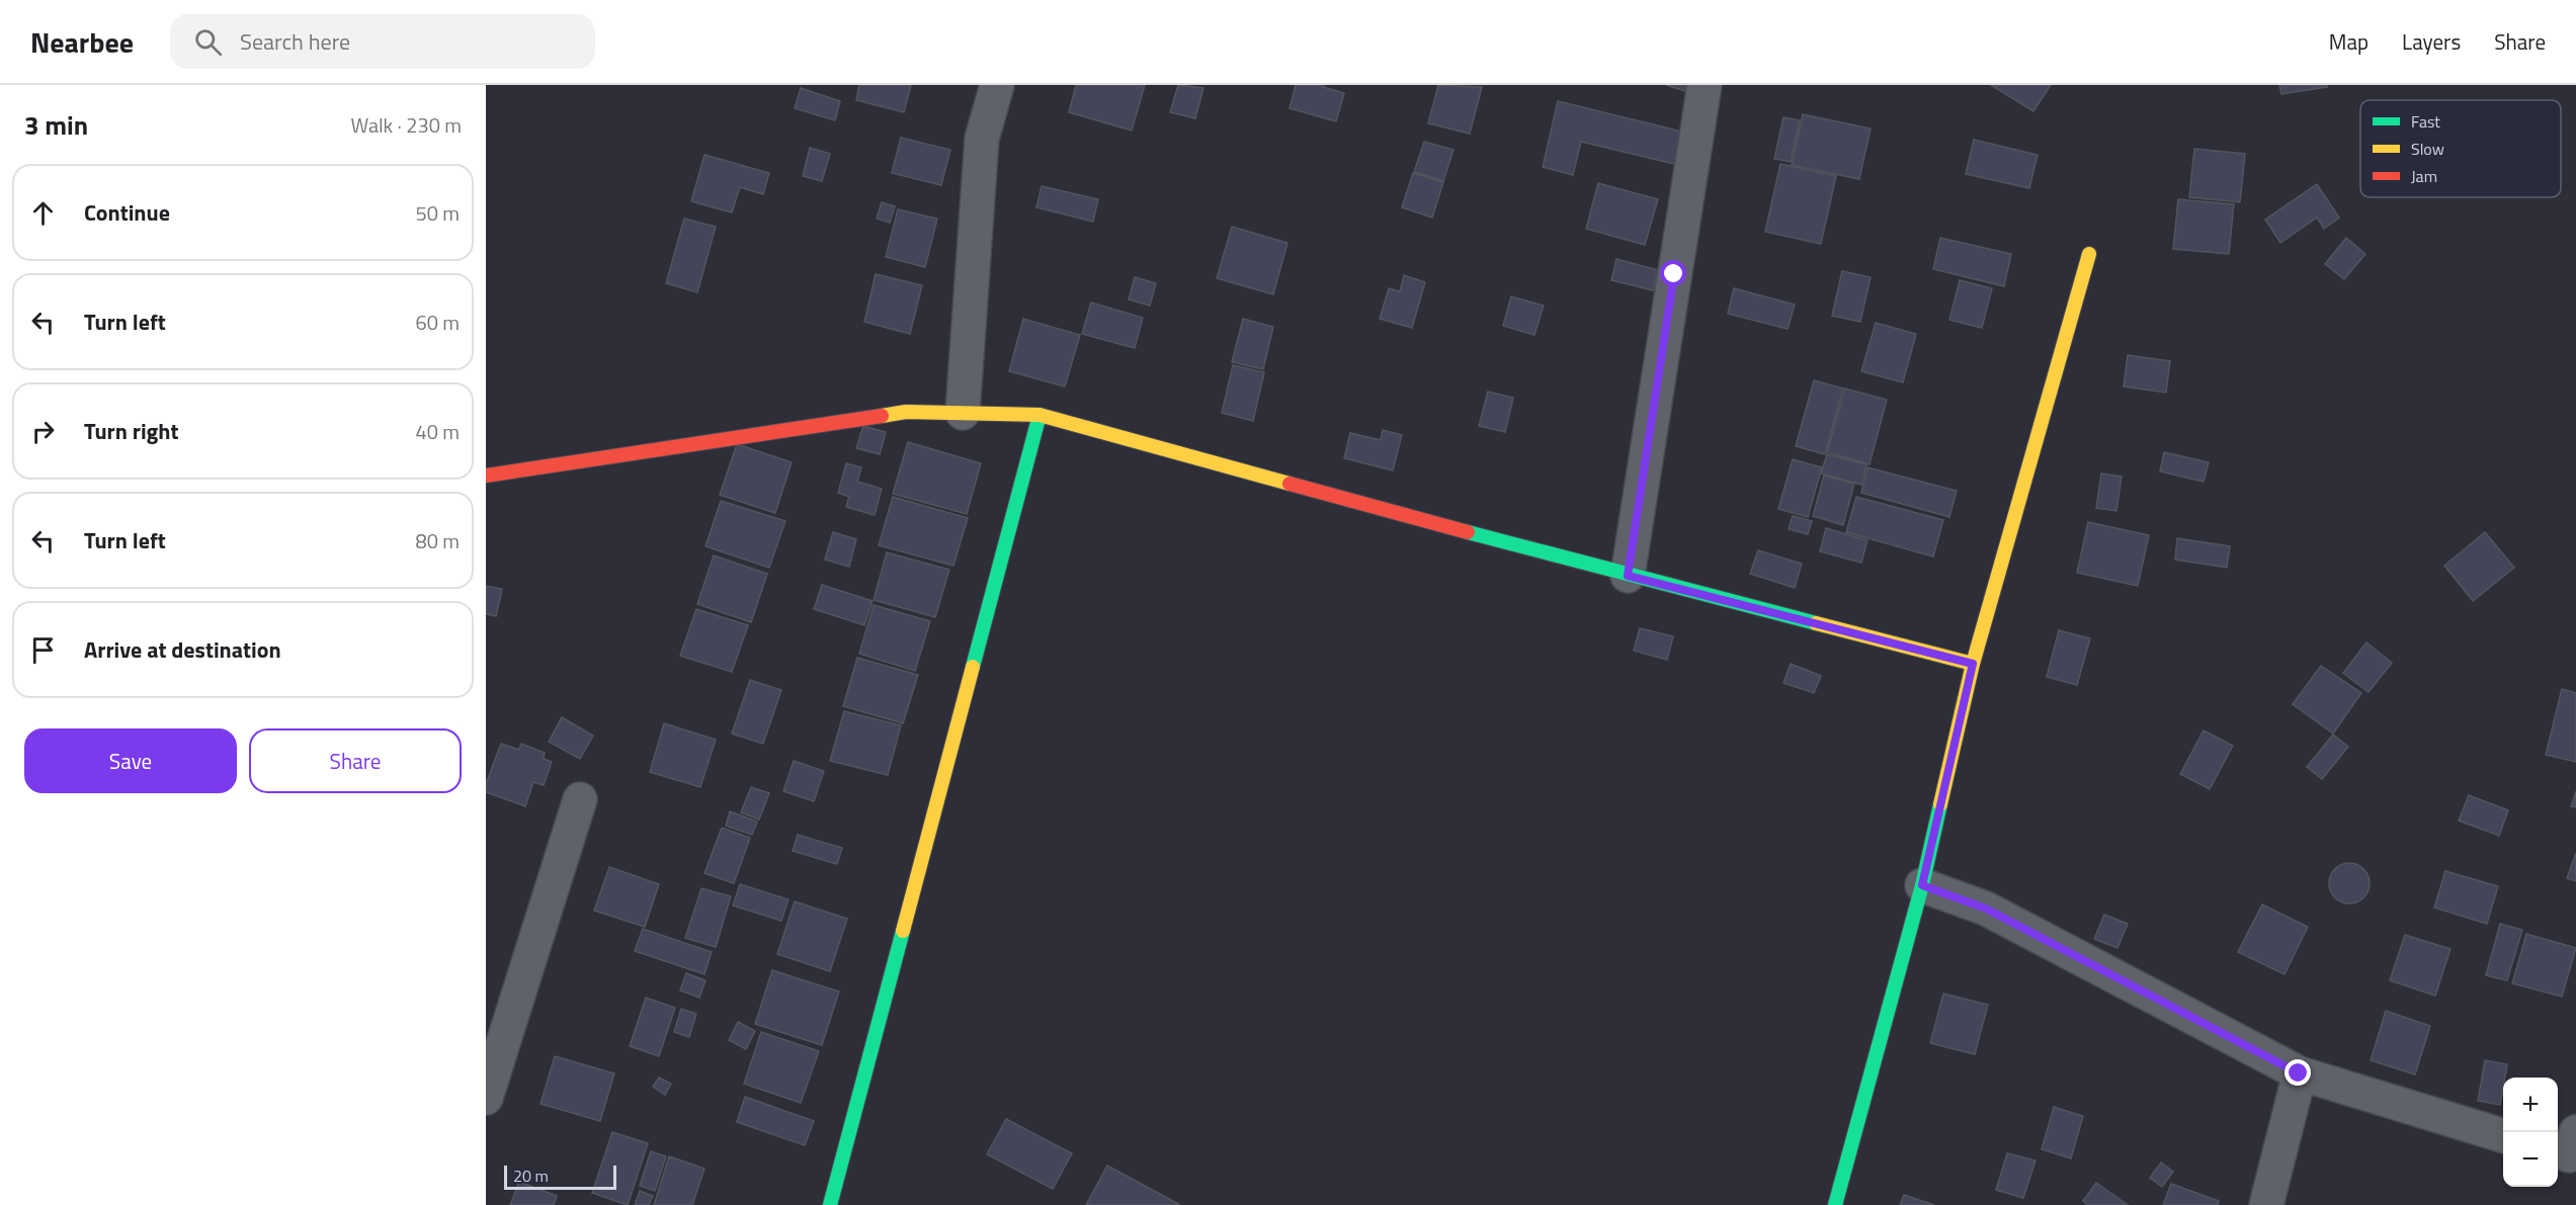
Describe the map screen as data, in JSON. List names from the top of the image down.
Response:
{
  "legend": ["Fast", "Slow", "Jam"],
  "scale_bar": "20 m",
  "page": {
    "header": "Nearbee",
    "search": "Search here",
    "nav": ["Map", "Layers", "Share"],
    "heading": ["3 min", "Walk · 230 m"],
    "list": [
      ["Continue", "50 m"],
      ["Turn left", "60 m"],
      ["Turn right", "40 m"],
      ["Turn left", "80 m"],
      "Arrive at destination"
    ],
    "buttons": ["Save", "Share"],
    "map_buttons": ["+", "−"],
    "scale": "20 m"
  }
}
